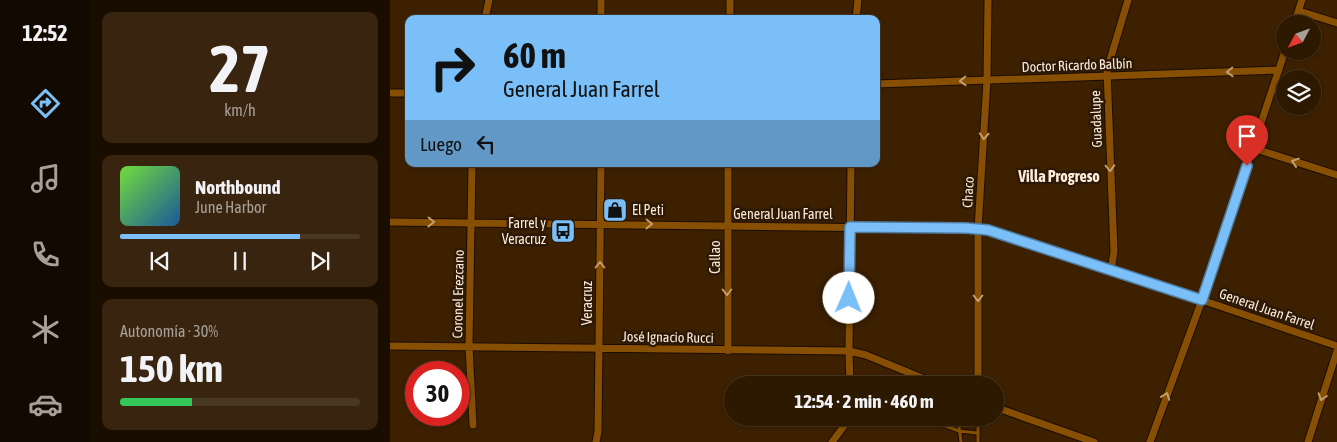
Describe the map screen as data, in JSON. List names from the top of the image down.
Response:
{
  "streets": {
    "street": [
      "Doctor Ricardo Balbín",
      "Guadalupe",
      "Chaco",
      "General Juan Farrel",
      "Callao",
      "Coronel Erezcano",
      "Veracruz",
      "José Ignacio Rucci"
    ]
  },
  "crossings": [
    ["Doctor Ricardo Balbín", "Guadalupe"],
    ["Doctor Ricardo Balbín", "Chaco"],
    ["Guadalupe", "General Juan Farrel"],
    ["Chaco", "General Juan Farrel"],
    ["General Juan Farrel", "Callao"],
    ["General Juan Farrel", "Coronel Erezcano"],
    ["General Juan Farrel", "Veracruz"],
    ["Callao", "José Ignacio Rucci"],
    ["Coronel Erezcano", "José Ignacio Rucci"],
    ["Veracruz", "José Ignacio Rucci"]
  ],
  "one_way": [
    "Doctor Ricardo Balbín",
    "Guadalupe",
    "Chaco",
    "Callao",
    "Veracruz"
  ],
  "districts": ["Villa Progreso"],
  "places": {
    "shop": ["El Peti"],
    "bus stop": ["Farrel y Veracruz"]
  },
  "north": "bottom left",
  "page": {
    "tabs": "12:52",
    "tile": [
      ["27", "km/h"],
      ["Autonomía · 30%", "150 km"]
    ],
    "turn": ["60 m", "General Juan Farrel"],
    "then": "Luego",
    "song": ["Northbound", "June Harbor"],
    "limit": "30",
    "trip": "12:54 · 2 min · 460 m"
  }
}
